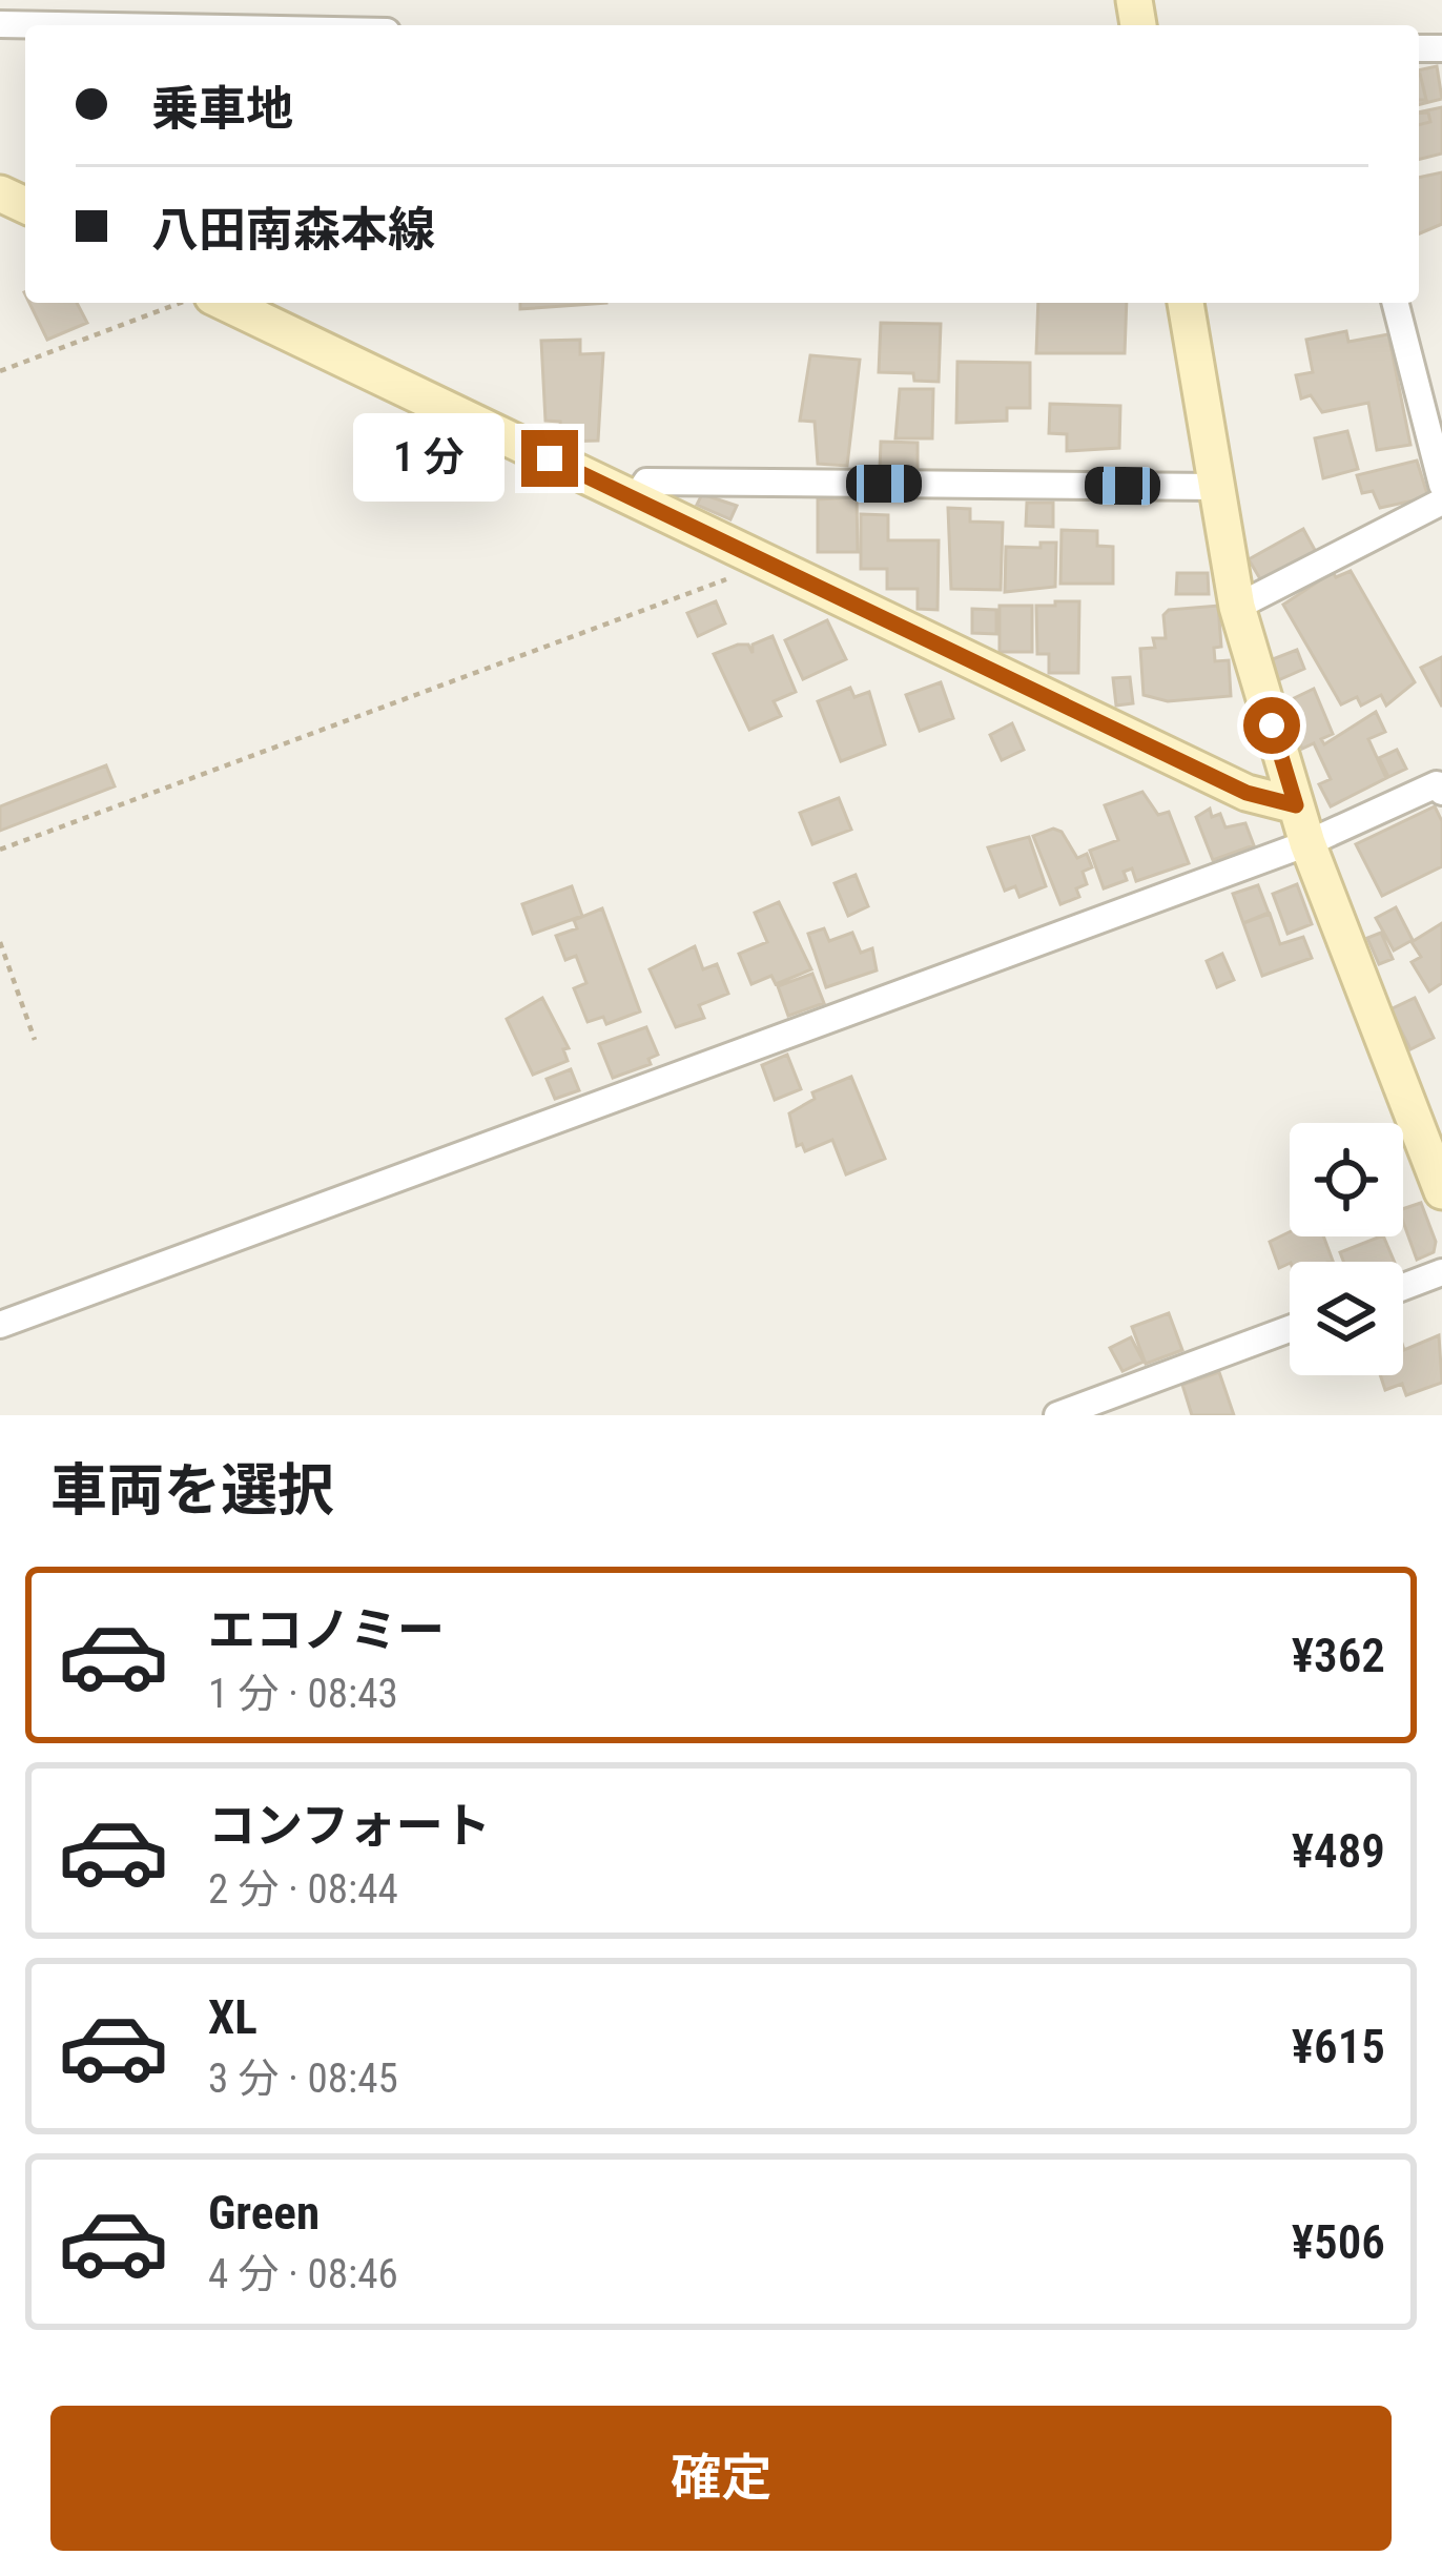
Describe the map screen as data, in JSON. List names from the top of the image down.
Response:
{
  "page": {
    "banner": ["乗車地", "八田南森本線"],
    "bubble": "1 分",
    "heading": "車両を選択",
    "list": [
      {
        "name": "エコノミー",
        "note": "1 分 · 08:43",
        "value": "¥362"
      },
      {
        "name": "コンフォート",
        "note": "2 分 · 08:44",
        "value": "¥489"
      },
      {
        "name": "XL",
        "note": "3 分 · 08:45",
        "value": "¥615"
      },
      {
        "name": "Green",
        "note": "4 分 · 08:46",
        "value": "¥506"
      }
    ],
    "buttons": "確定"
  }
}
